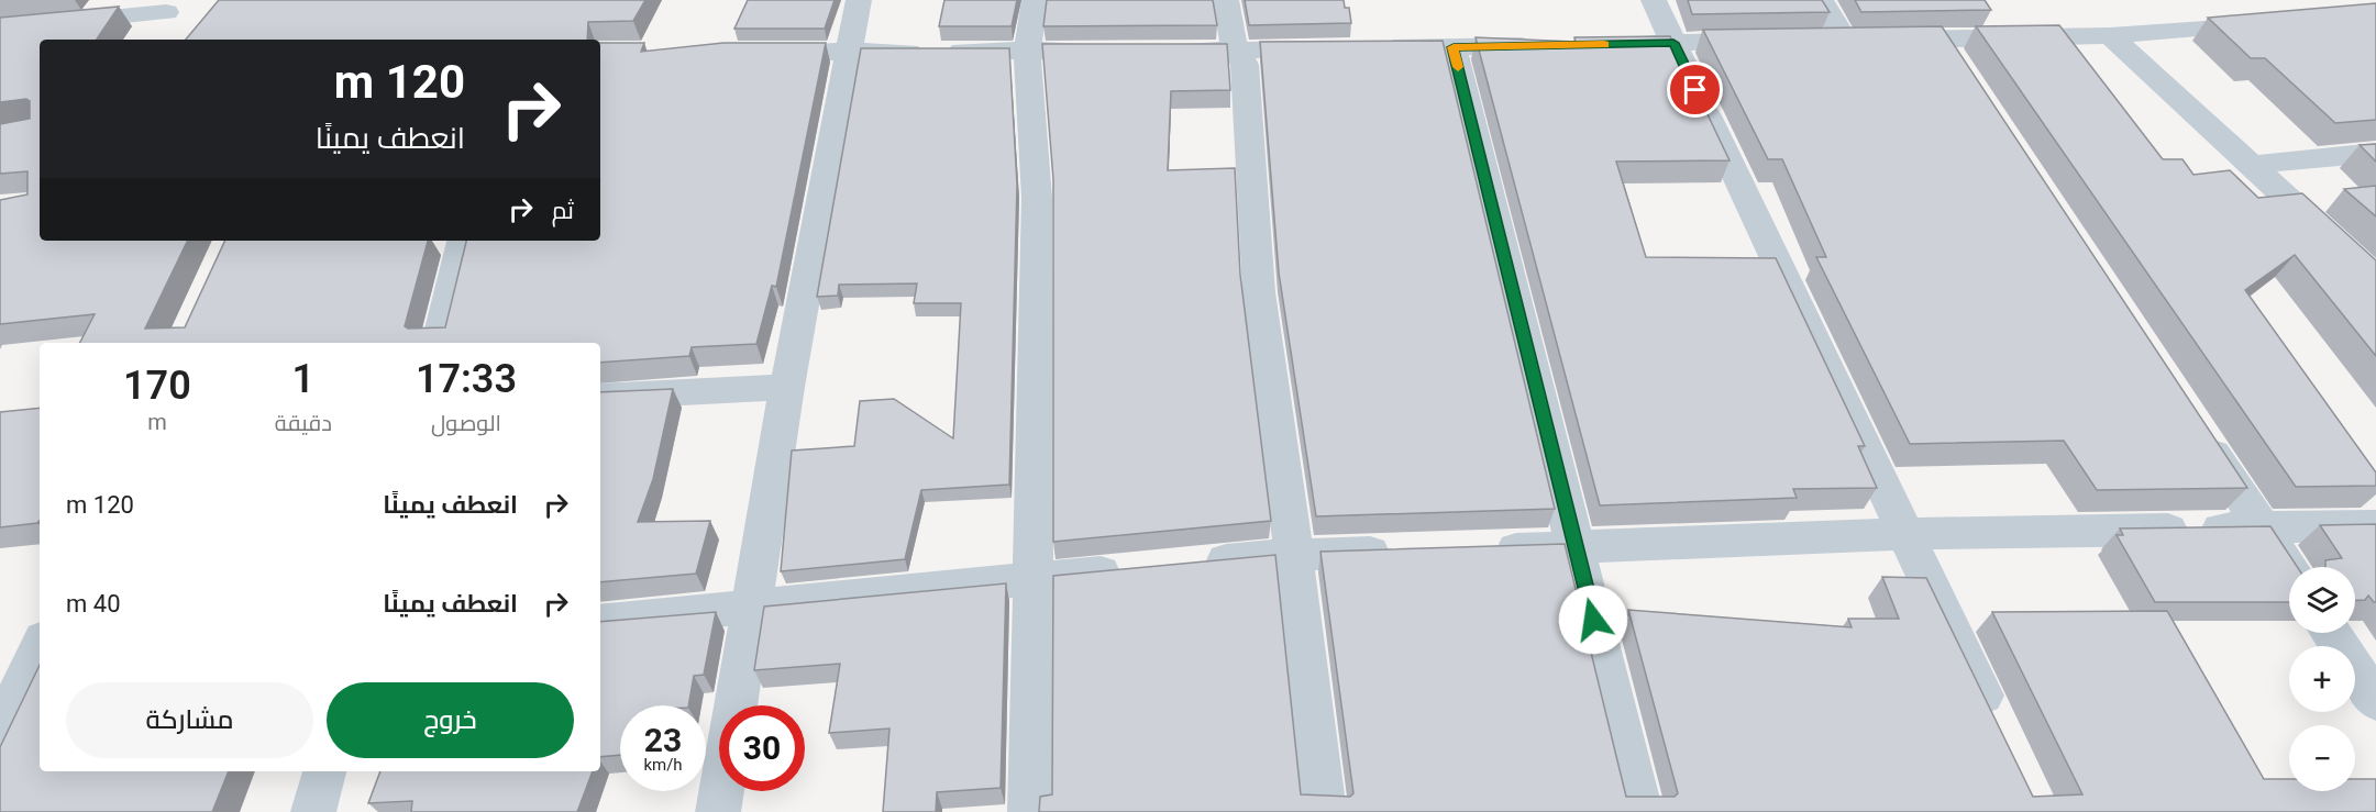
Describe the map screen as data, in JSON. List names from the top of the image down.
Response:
{
  "page": {
    "turn": ["120 m", "انعطف يمينًا"],
    "then": "ثم",
    "eta": [
      "17:33",
      "الوصول",
      "1",
      "دقيقة",
      "170",
      "m"
    ],
    "list": [
      {
        "name": "انعطف يمينًا",
        "value": "120 m"
      },
      {
        "name": "انعطف يمينًا",
        "value": "40 m"
      }
    ],
    "map_buttons": ["+", "−"],
    "buttons": ["خروج", "مشاركة"],
    "speed": "23 km/h",
    "limit": "30"
  }
}
